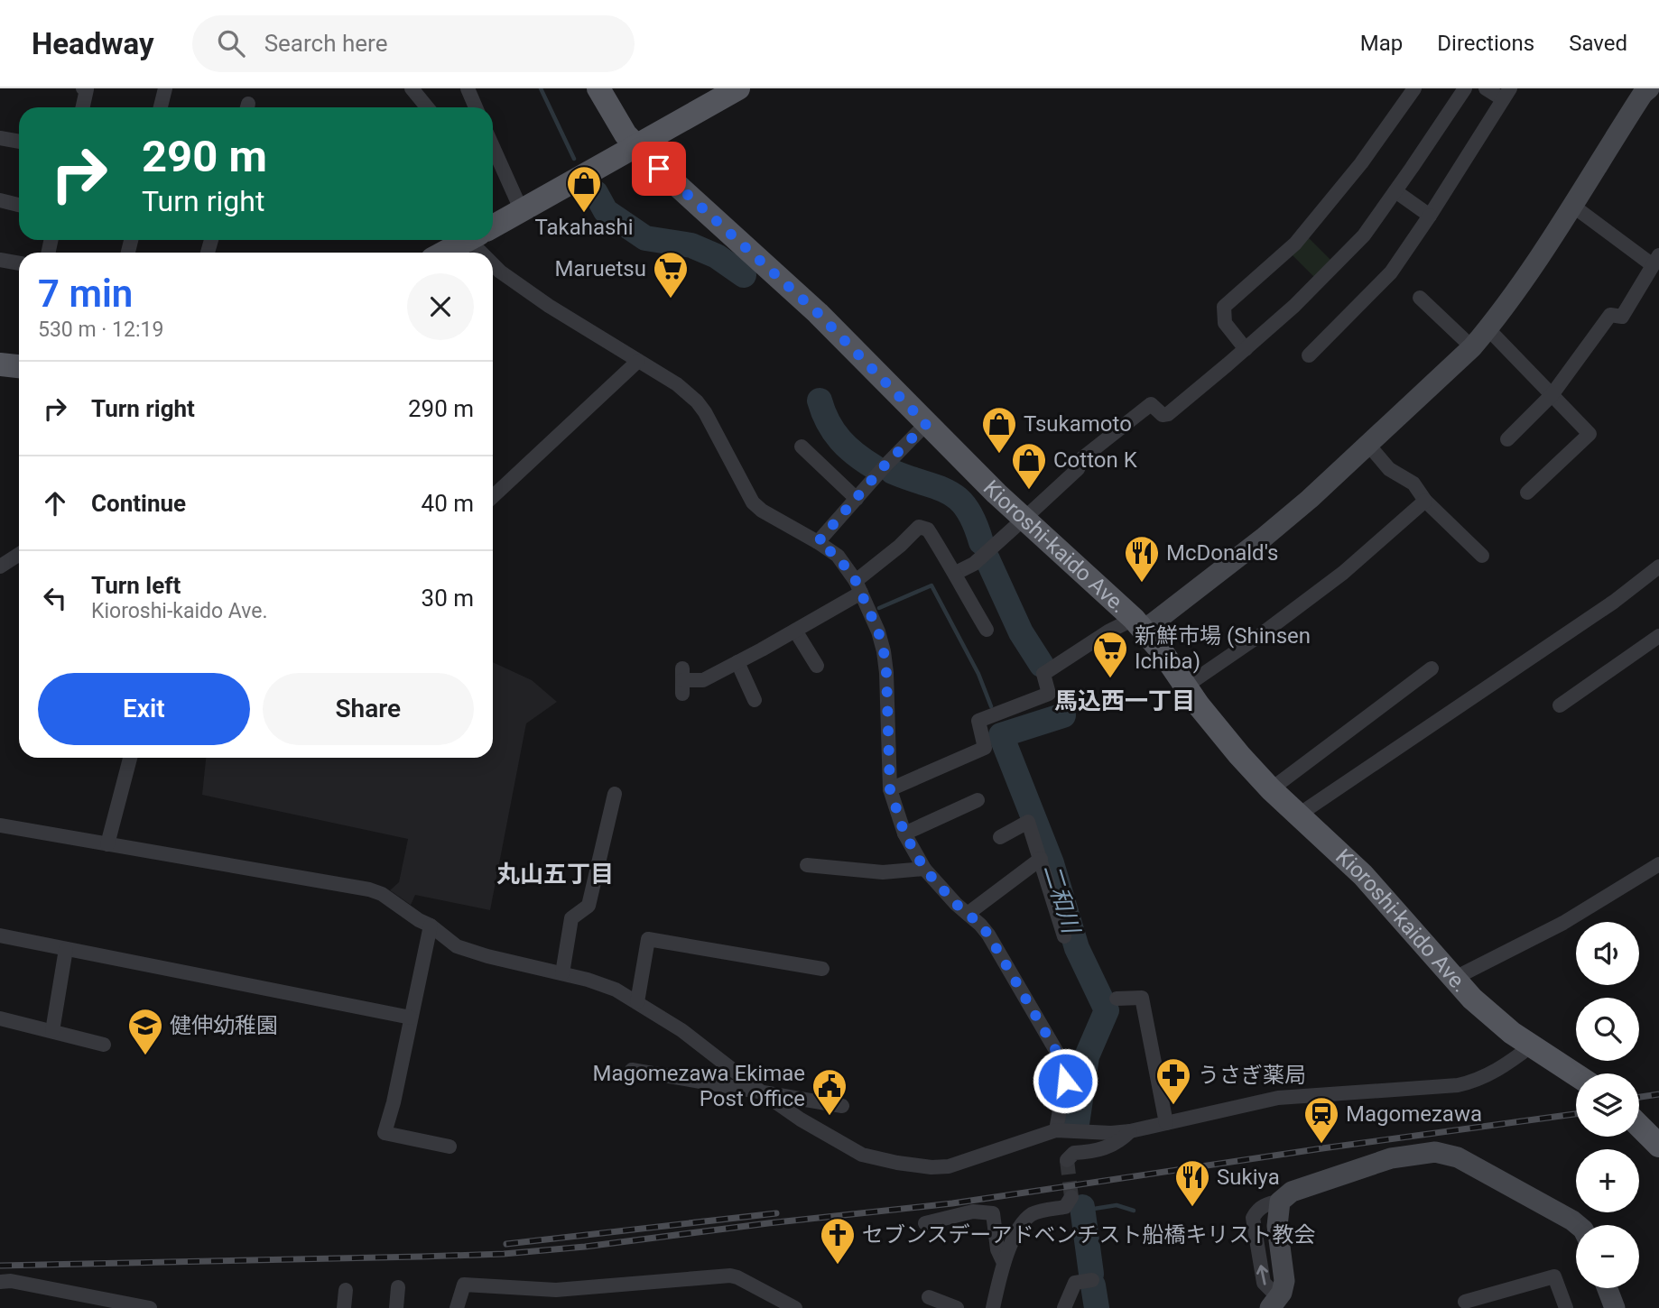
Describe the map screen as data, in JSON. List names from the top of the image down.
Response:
{
  "streets": {
    "main road": ["Kioroshi-kaido Ave."]
  },
  "districts": ["馬込西一丁目", "丸山五丁目"],
  "water": ["二和川"],
  "places": {
    "shop": ["Takahashi", "Tsukamoto", "Cotton K"],
    "supermarket": ["Maruetsu", "新鮮市場 (Shinsen Ichiba)"],
    "restaurant": ["McDonald's", "Sukiya"],
    "school or university": ["健伸幼稚園"],
    "pharmacy": ["うさぎ薬局"],
    "public building": ["Magomezawa Ekimae Post Office"],
    "station": ["Magomezawa"],
    "church": ["セブンスデーアドベンチスト船橋キリスト教会"]
  },
  "page": {
    "header": "Headway",
    "search": "Search here",
    "nav": ["Map", "Directions", "Saved"],
    "turn": ["290 m", "Turn right"],
    "heading": ["7 min", "530 m · 12:19"],
    "list": [
      {
        "name": "Turn right",
        "value": "290 m"
      },
      {
        "name": "Continue",
        "value": "40 m"
      },
      {
        "name": "Turn left",
        "note": "Kioroshi-kaido Ave.",
        "value": "30 m"
      }
    ],
    "buttons": ["Exit", "Share"],
    "map_buttons": ["+", "−"]
  }
}
